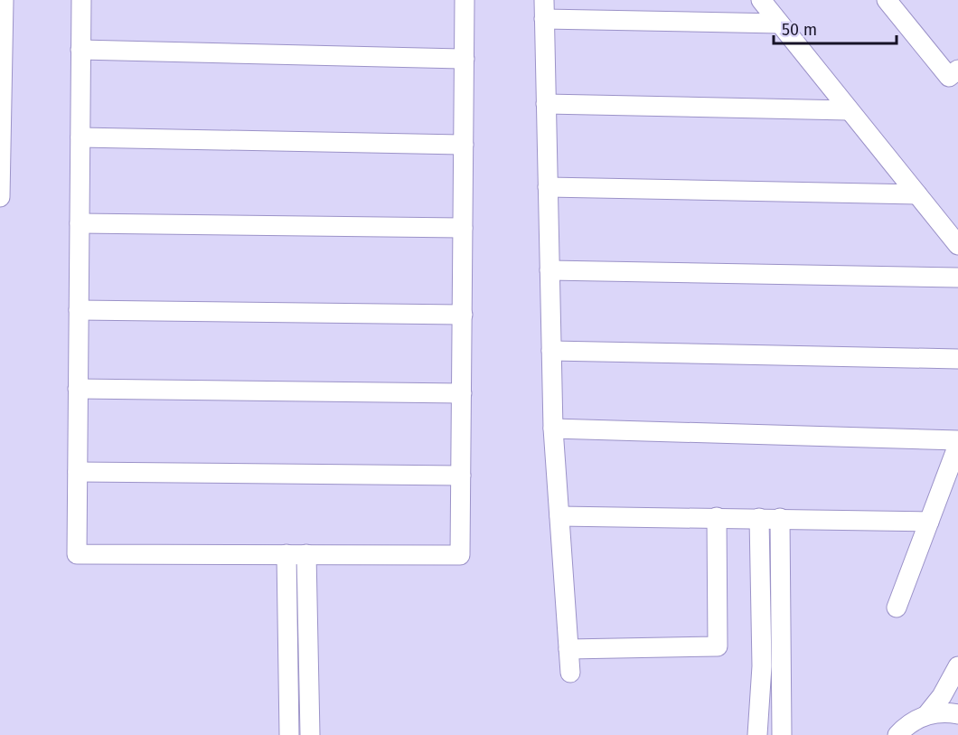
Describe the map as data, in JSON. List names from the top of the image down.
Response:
{
  "scale_bar": "50 m"
}
